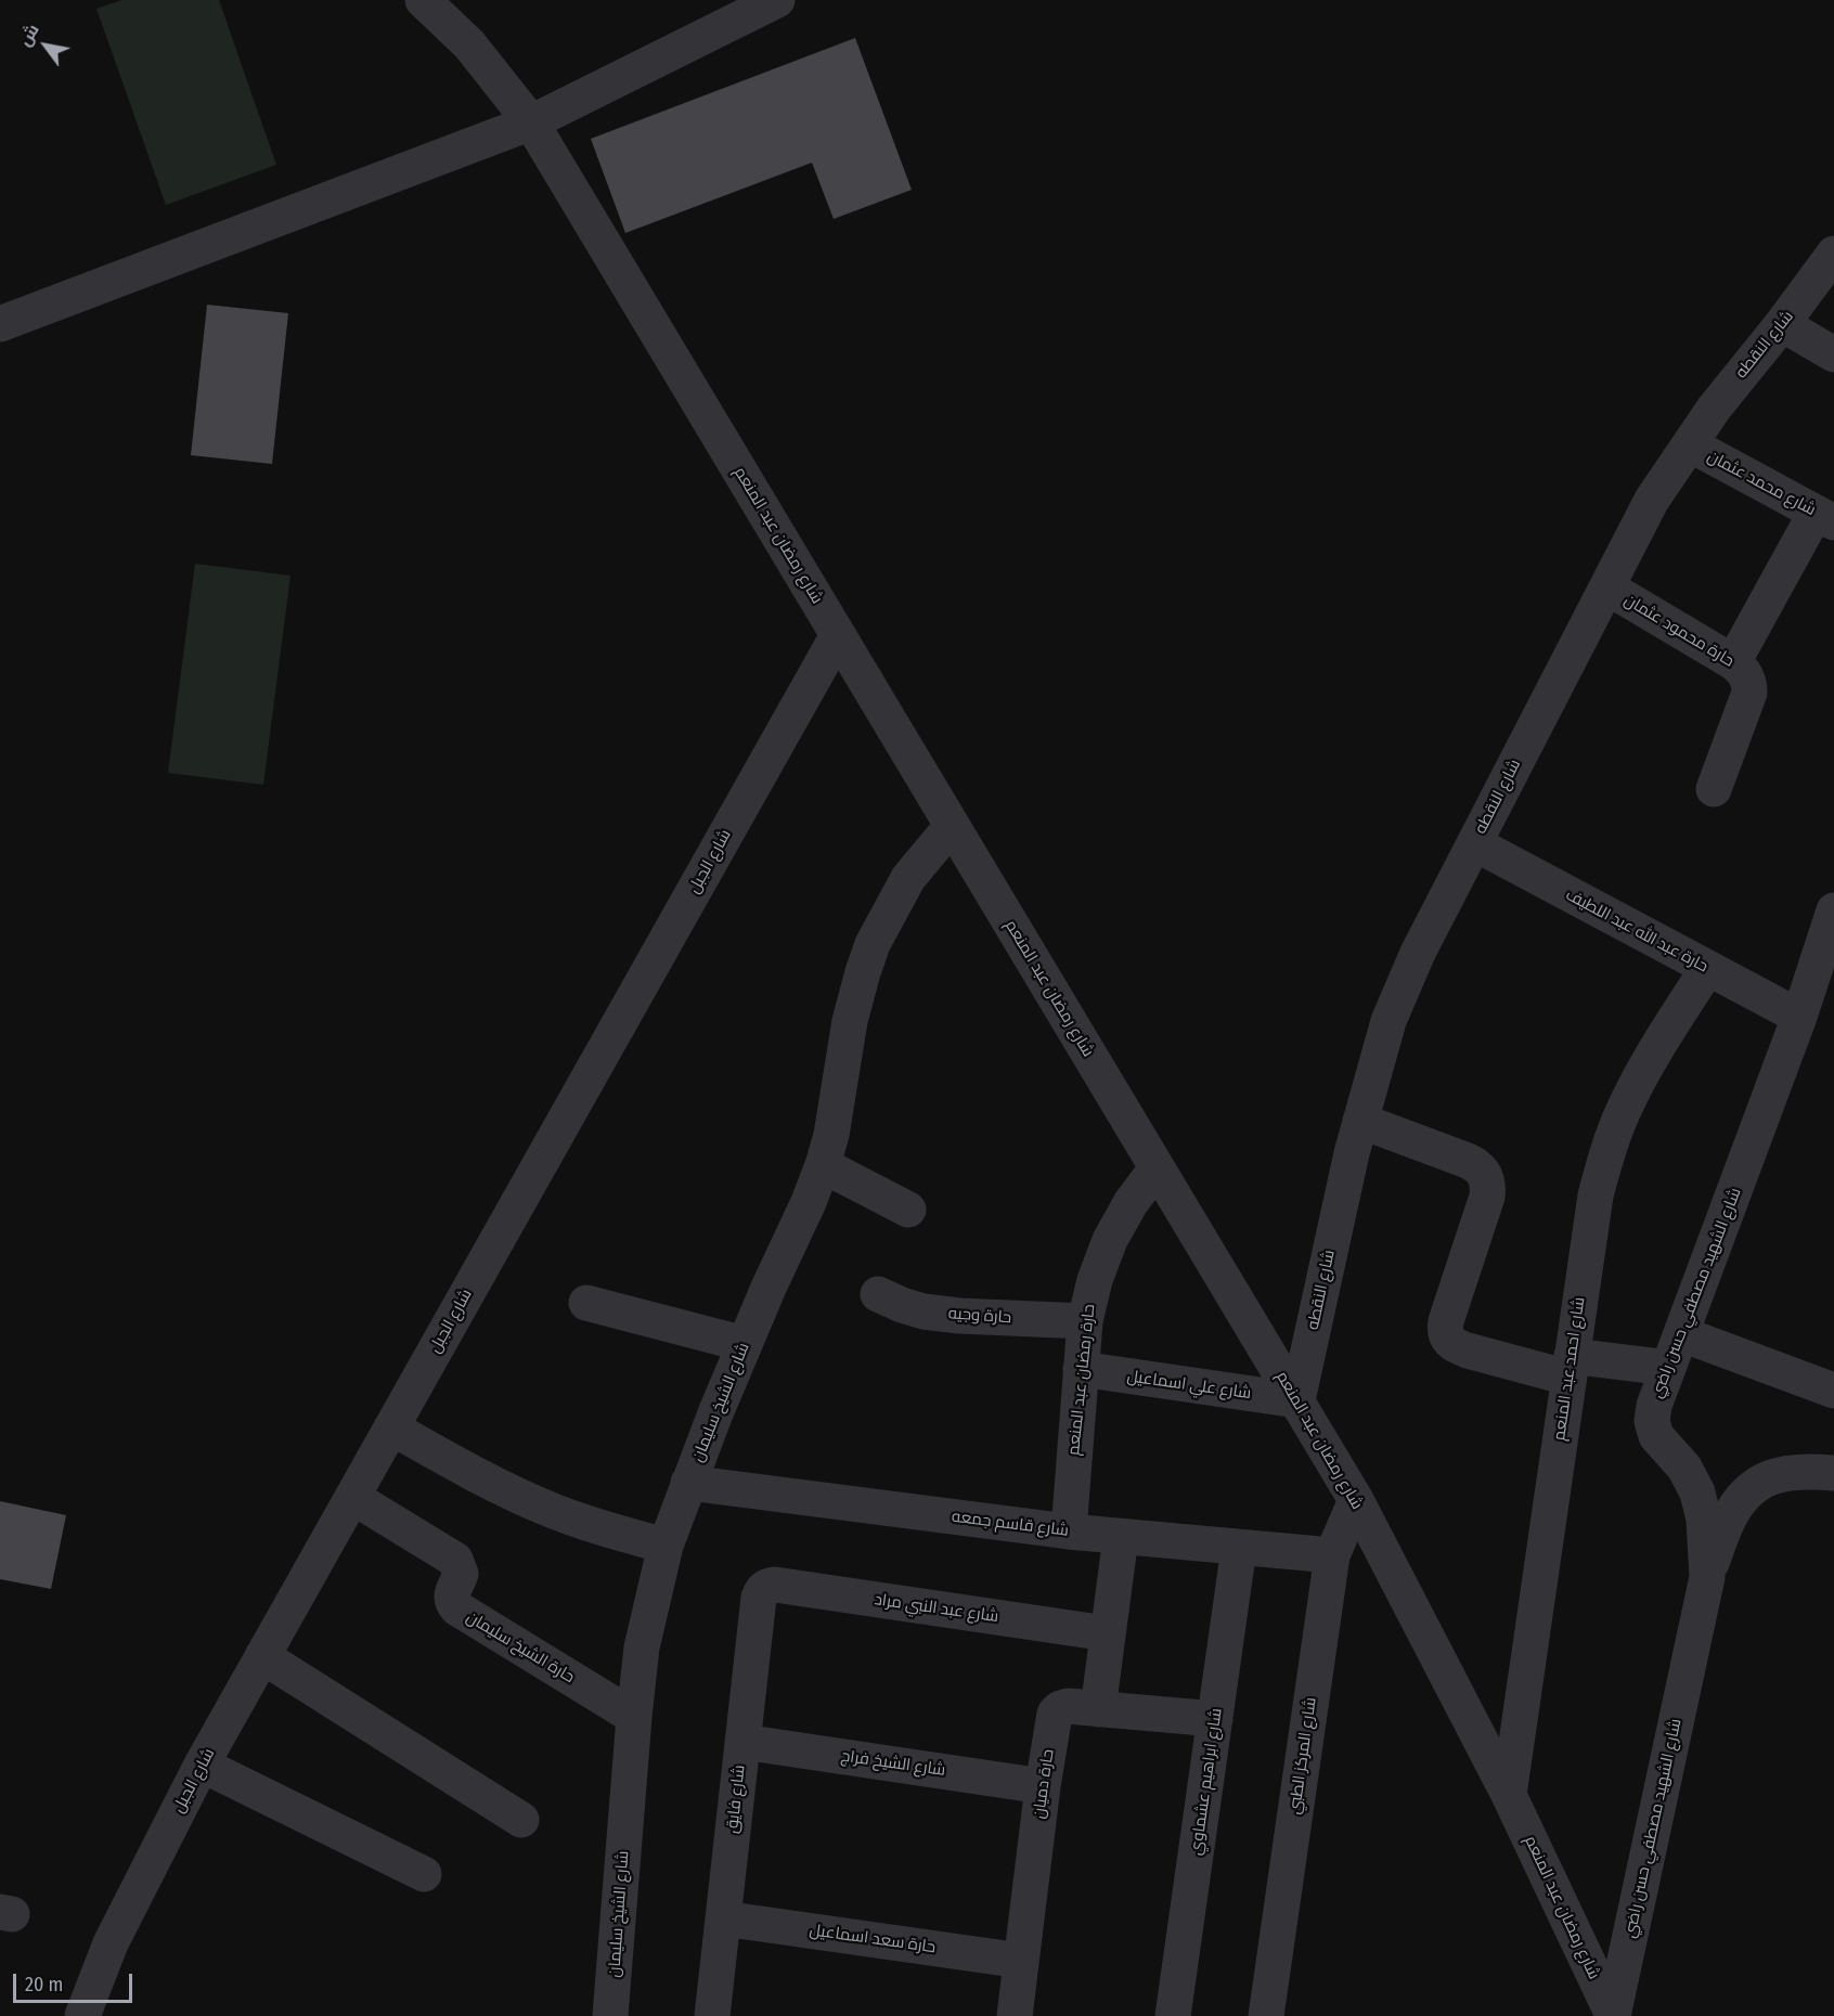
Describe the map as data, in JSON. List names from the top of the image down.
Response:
{
  "streets": {
    "street": [
      "شارع النقطه",
      "شارع محمد عثمان",
      "شارع رمضان عبد المنعم",
      "حارة محمود عثمان",
      "شارع الجبل",
      "حارة عبد الله عبد اللطيف",
      "شارع الشهيد مصطفي حسن راضي",
      "حارة وجيه",
      "شارع احمد عبد المنعم",
      "حارة رمضان عبد المنعم",
      "شارع علي اسماعيل",
      "شارع الشيخ سليمان",
      "شارع قاسم جمعه",
      "شارع عبد النبي مراد",
      "حارة الشيخ سليمان",
      "شارع المركز الطبي",
      "شارع الشيخ فراج",
      "شارع ابراهيم عشماوي",
      "حارة دميان",
      "شارع فايق",
      "حارة سعد اسماعيل"
    ]
  },
  "crossings": [
    ["شارع النقطه", "شارع محمد عثمان"],
    ["شارع النقطه", "شارع رمضان عبد المنعم"],
    ["شارع النقطه", "حارة محمود عثمان"],
    ["شارع النقطه", "حارة عبد الله عبد اللطيف"],
    ["شارع النقطه", "شارع علي اسماعيل"],
    ["شارع رمضان عبد المنعم", "شارع الجبل"],
    ["شارع رمضان عبد المنعم", "شارع الشهيد مصطفي حسن راضي"],
    ["شارع رمضان عبد المنعم", "شارع احمد عبد المنعم"],
    ["شارع رمضان عبد المنعم", "حارة رمضان عبد المنعم"],
    ["شارع رمضان عبد المنعم", "شارع علي اسماعيل"],
    ["شارع رمضان عبد المنعم", "شارع الشيخ سليمان"],
    ["شارع رمضان عبد المنعم", "شارع المركز الطبي"],
    ["شارع الجبل", "حارة الشيخ سليمان"],
    ["حارة عبد الله عبد اللطيف", "شارع الشهيد مصطفي حسن راضي"],
    ["حارة عبد الله عبد اللطيف", "شارع احمد عبد المنعم"],
    ["حارة وجيه", "حارة رمضان عبد المنعم"],
    ["حارة رمضان عبد المنعم", "شارع علي اسماعيل"],
    ["حارة رمضان عبد المنعم", "شارع قاسم جمعه"],
    ["شارع الشيخ سليمان", "شارع قاسم جمعه"],
    ["شارع الشيخ سليمان", "حارة الشيخ سليمان"],
    ["شارع قاسم جمعه", "شارع المركز الطبي"],
    ["شارع قاسم جمعه", "شارع ابراهيم عشماوي"],
    ["شارع عبد النبي مراد", "شارع فايق"],
    ["شارع الشيخ فراج", "حارة دميان"],
    ["شارع الشيخ فراج", "شارع فايق"],
    ["شارع ابراهيم عشماوي", "حارة دميان"],
    ["حارة دميان", "حارة سعد اسماعيل"],
    ["شارع فايق", "حارة سعد اسماعيل"]
  ],
  "scale_bar": "20 m",
  "north": "top left"
}
